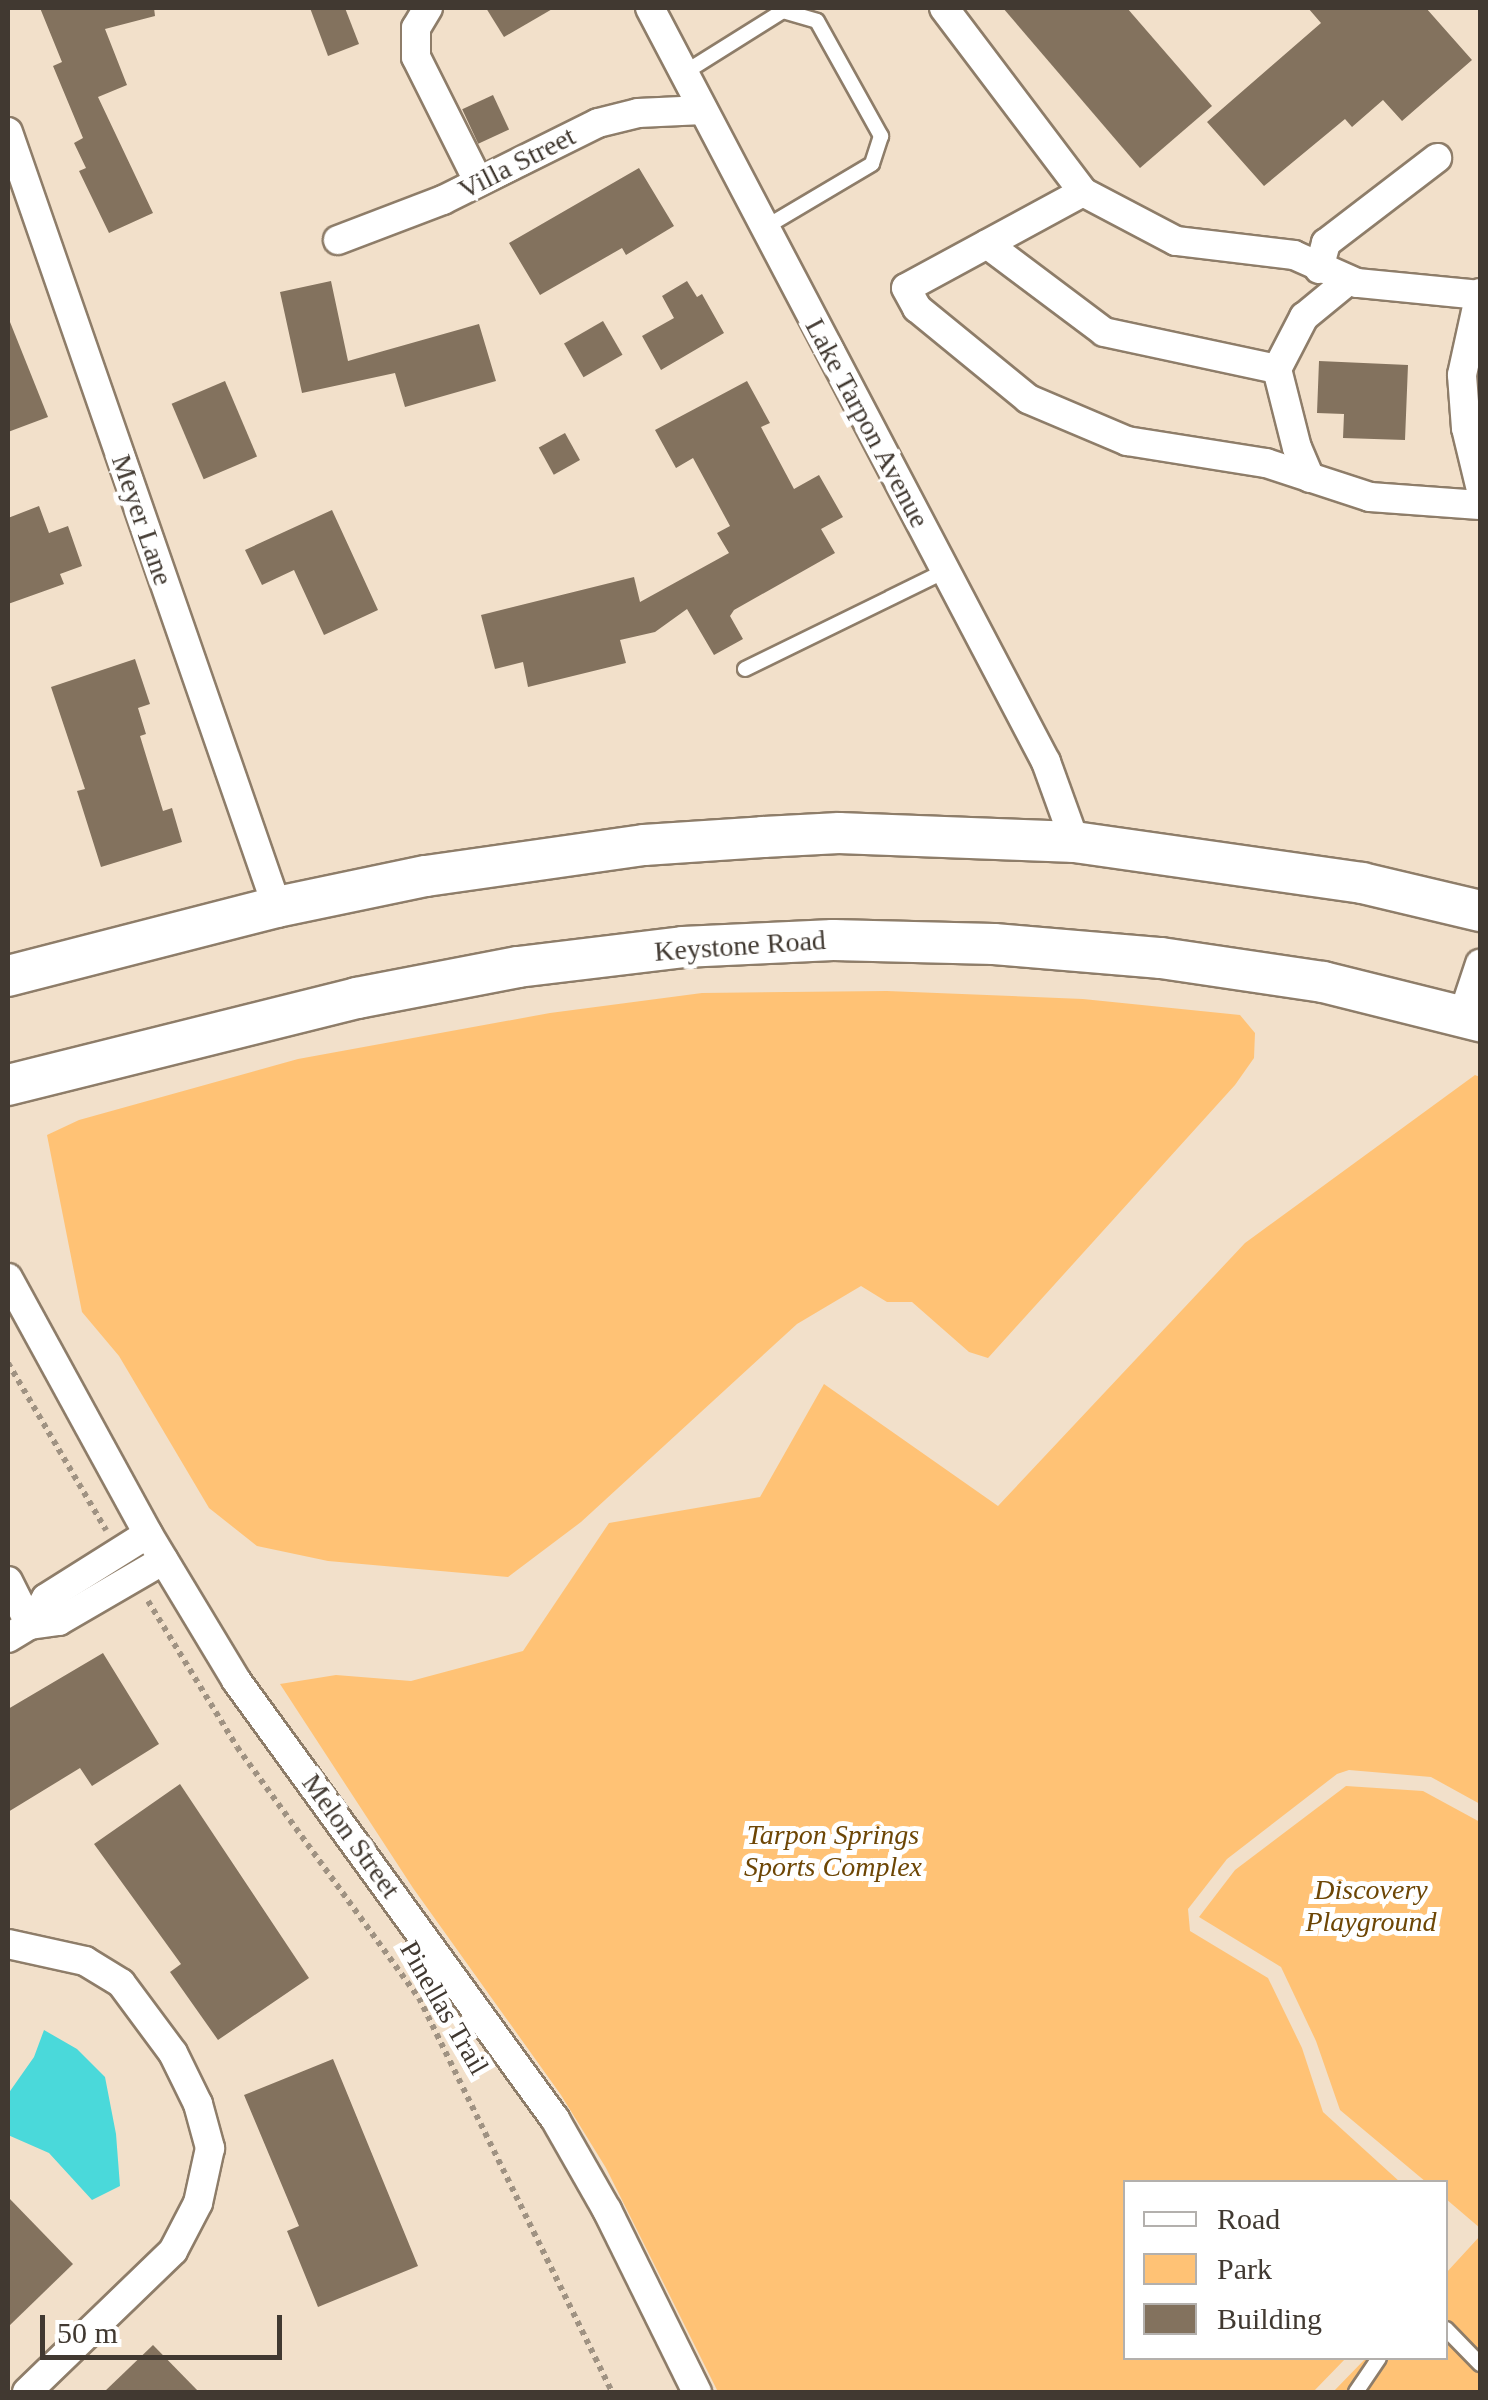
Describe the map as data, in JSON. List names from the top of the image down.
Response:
{
  "streets": {
    "main road": ["Keystone Road"],
    "street": [
      "Villa Street",
      "Lake Tarpon Avenue",
      "Meyer Lane",
      "Melon Street"
    ],
    "path": ["Pinellas Trail"]
  },
  "crossings": [
    ["Villa Street", "Lake Tarpon Avenue"]
  ],
  "parks": ["Tarpon Springs Sports Complex", "Discovery Playground"],
  "legend": ["Road", "Park", "Building"],
  "scale_bar": "50 m"
}
